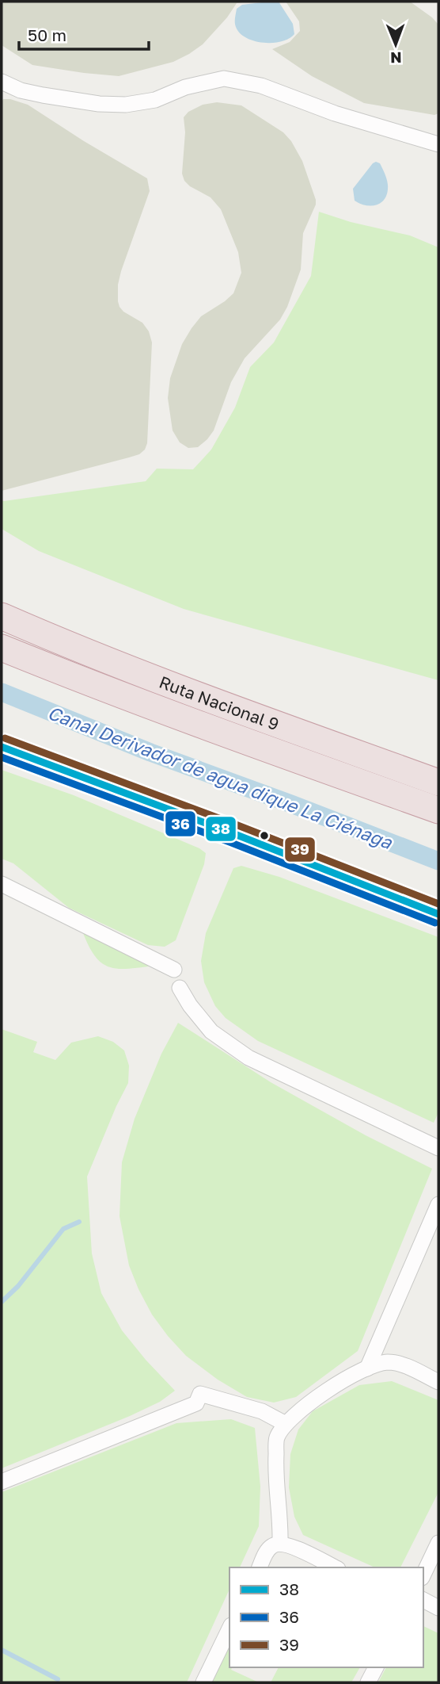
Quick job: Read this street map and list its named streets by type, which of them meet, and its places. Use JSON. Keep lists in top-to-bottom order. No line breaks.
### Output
{"streets":{"highway":["Ruta Nacional 9"]},"water":["Canal Derivador de agua dique La Ciénaga"],"lines":["transit line 39","transit line 38","transit line 36"],"legend":["38","36","39"],"scale_bar":"50 m","north":"bottom"}
